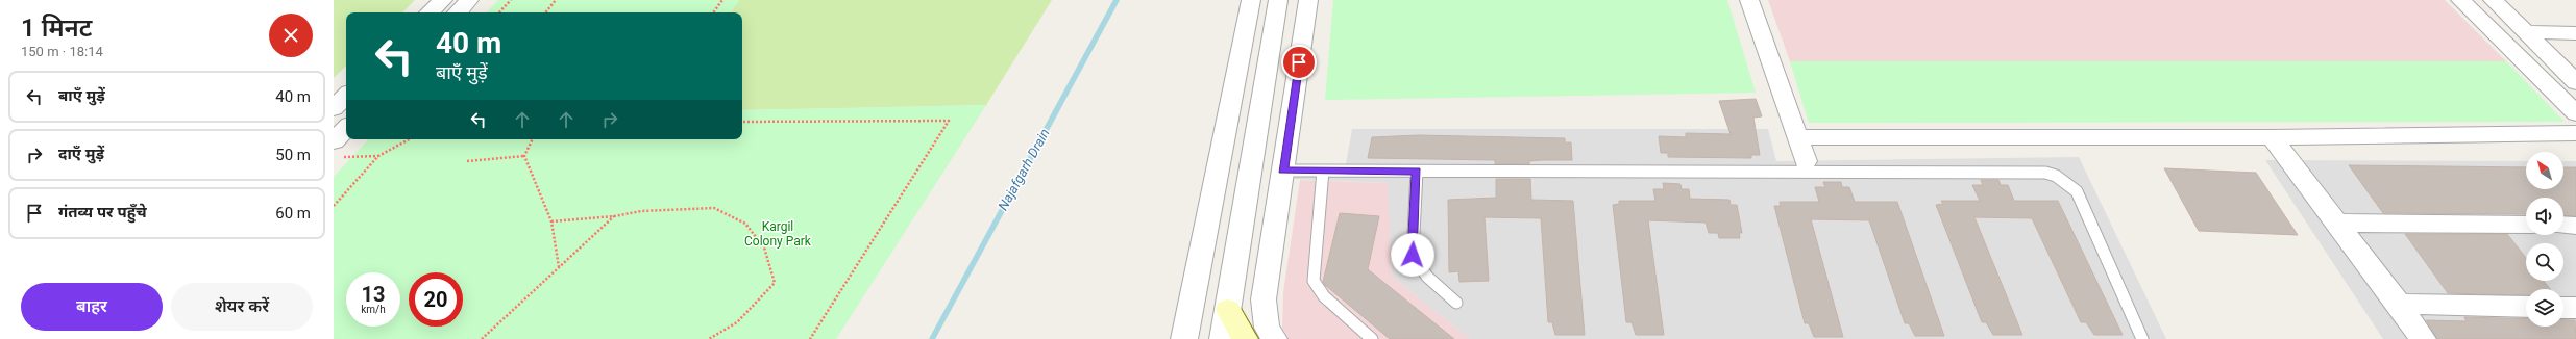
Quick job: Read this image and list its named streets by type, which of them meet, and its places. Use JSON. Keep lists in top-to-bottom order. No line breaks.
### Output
{"water":["Najafgarh Drain"],"parks":["Kargil Colony Park"],"north":"top left","page":{"heading":["1 मिनट","150 m · 18:14"],"turn":["40 m","बाएँ मुड़ें"],"list":[{"name":"बाएँ मुड़ें","value":"40 m"},{"name":"दाएँ मुड़ें","value":"50 m"},{"name":"गंतव्य पर पहुँचे","value":"60 m"}],"speed":"13 km/h","limit":"20","buttons":["बाहर","शेयर करें"]}}
